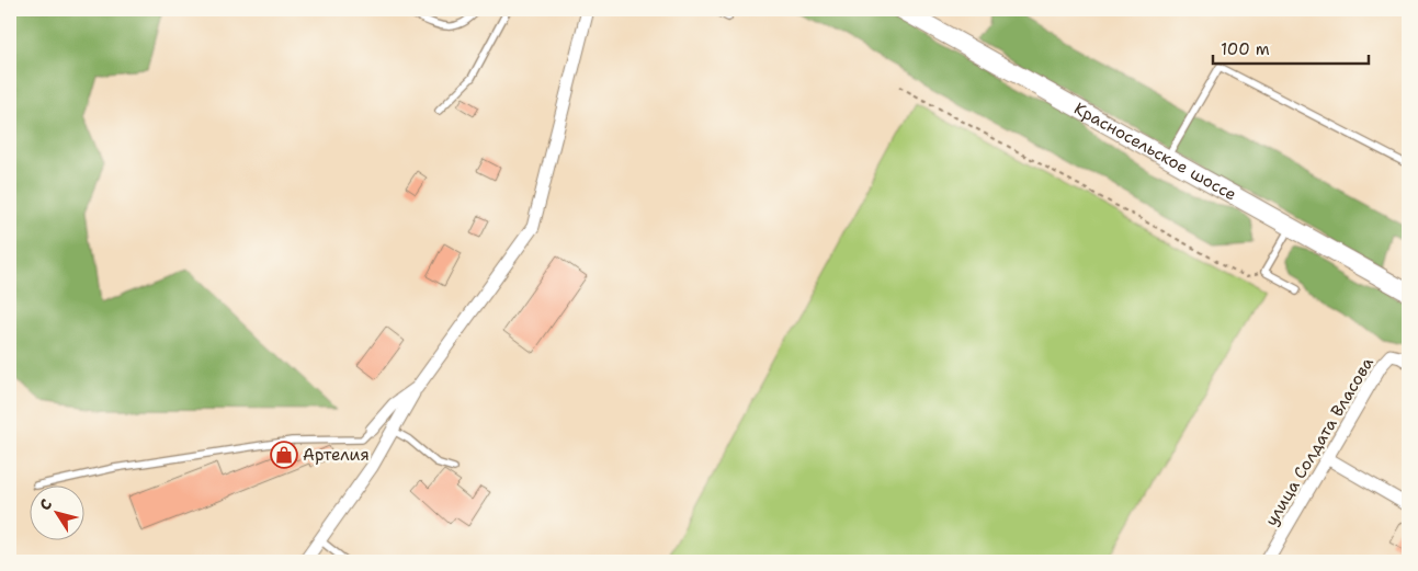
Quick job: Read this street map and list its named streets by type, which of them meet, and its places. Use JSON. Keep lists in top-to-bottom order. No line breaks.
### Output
{"streets":{"main road":["Красносельское шоссе"],"street":["улица Солдата Власова"]},"places":{"shop":["Артелия"]},"scale_bar":"100 m","north":"top left"}
